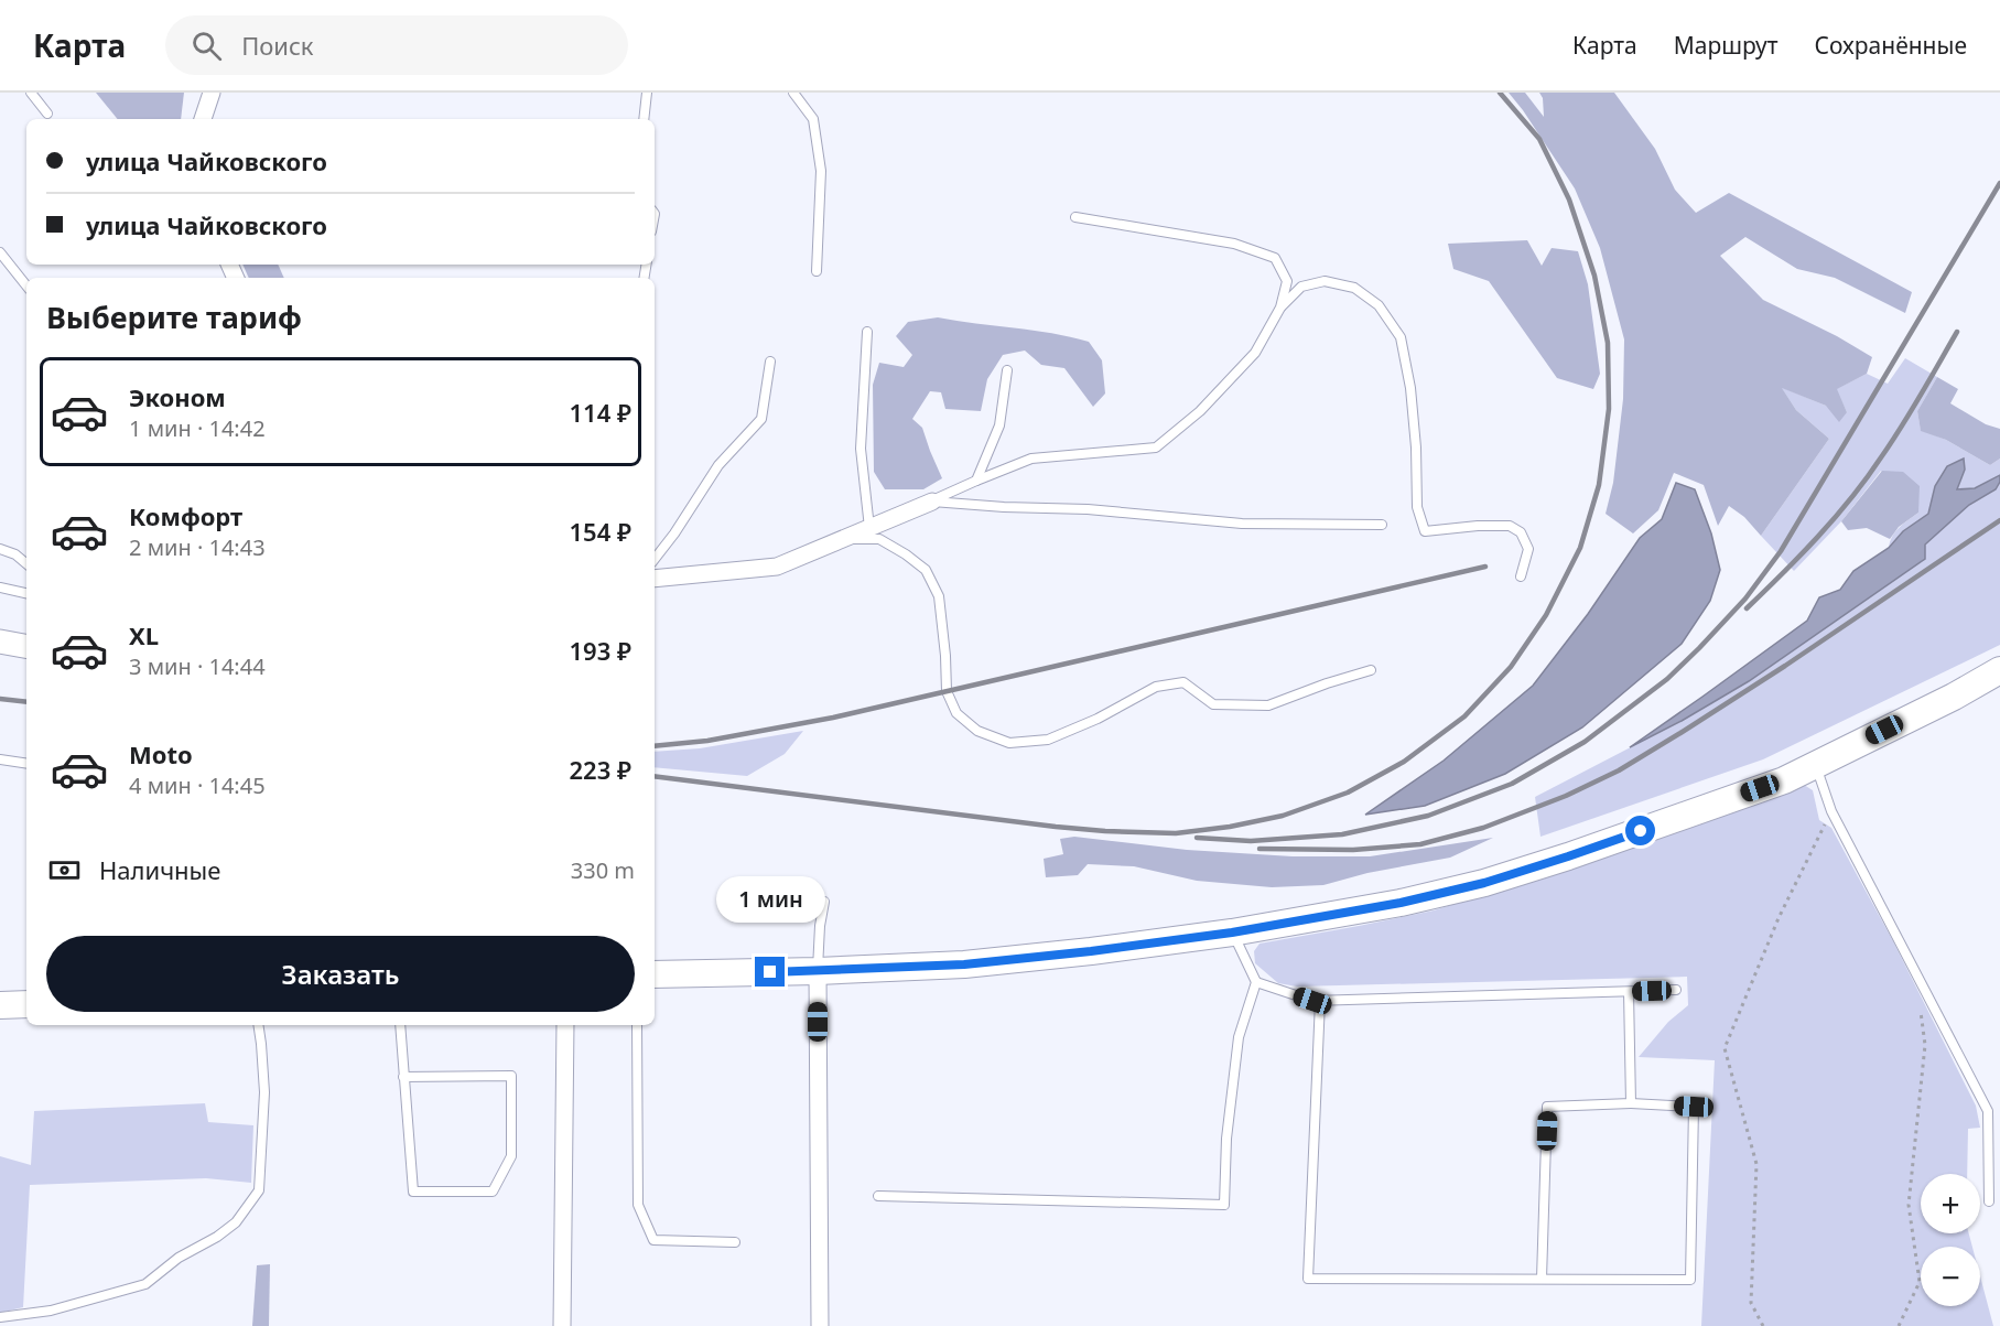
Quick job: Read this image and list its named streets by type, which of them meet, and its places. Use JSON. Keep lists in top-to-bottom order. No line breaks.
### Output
{"page":{"header":"Карта","search":"Поиск","nav":["Карта","Маршрут","Сохранённые"],"banner":["улица Чайковского","улица Чайковского"],"heading":"Выберите тариф","list":[{"name":"Эконом","note":"1 мин · 14:42","value":"114 ₽"},{"name":"Комфорт","note":"2 мин · 14:43","value":"154 ₽"},{"name":"XL","note":"3 мин · 14:44","value":"193 ₽"},{"name":"Moto","note":"4 мин · 14:45","value":"223 ₽"}],"pay":["Наличные","330 m"],"bubble":"1 мин","buttons":"Заказать","map_buttons":["+","−"]}}
